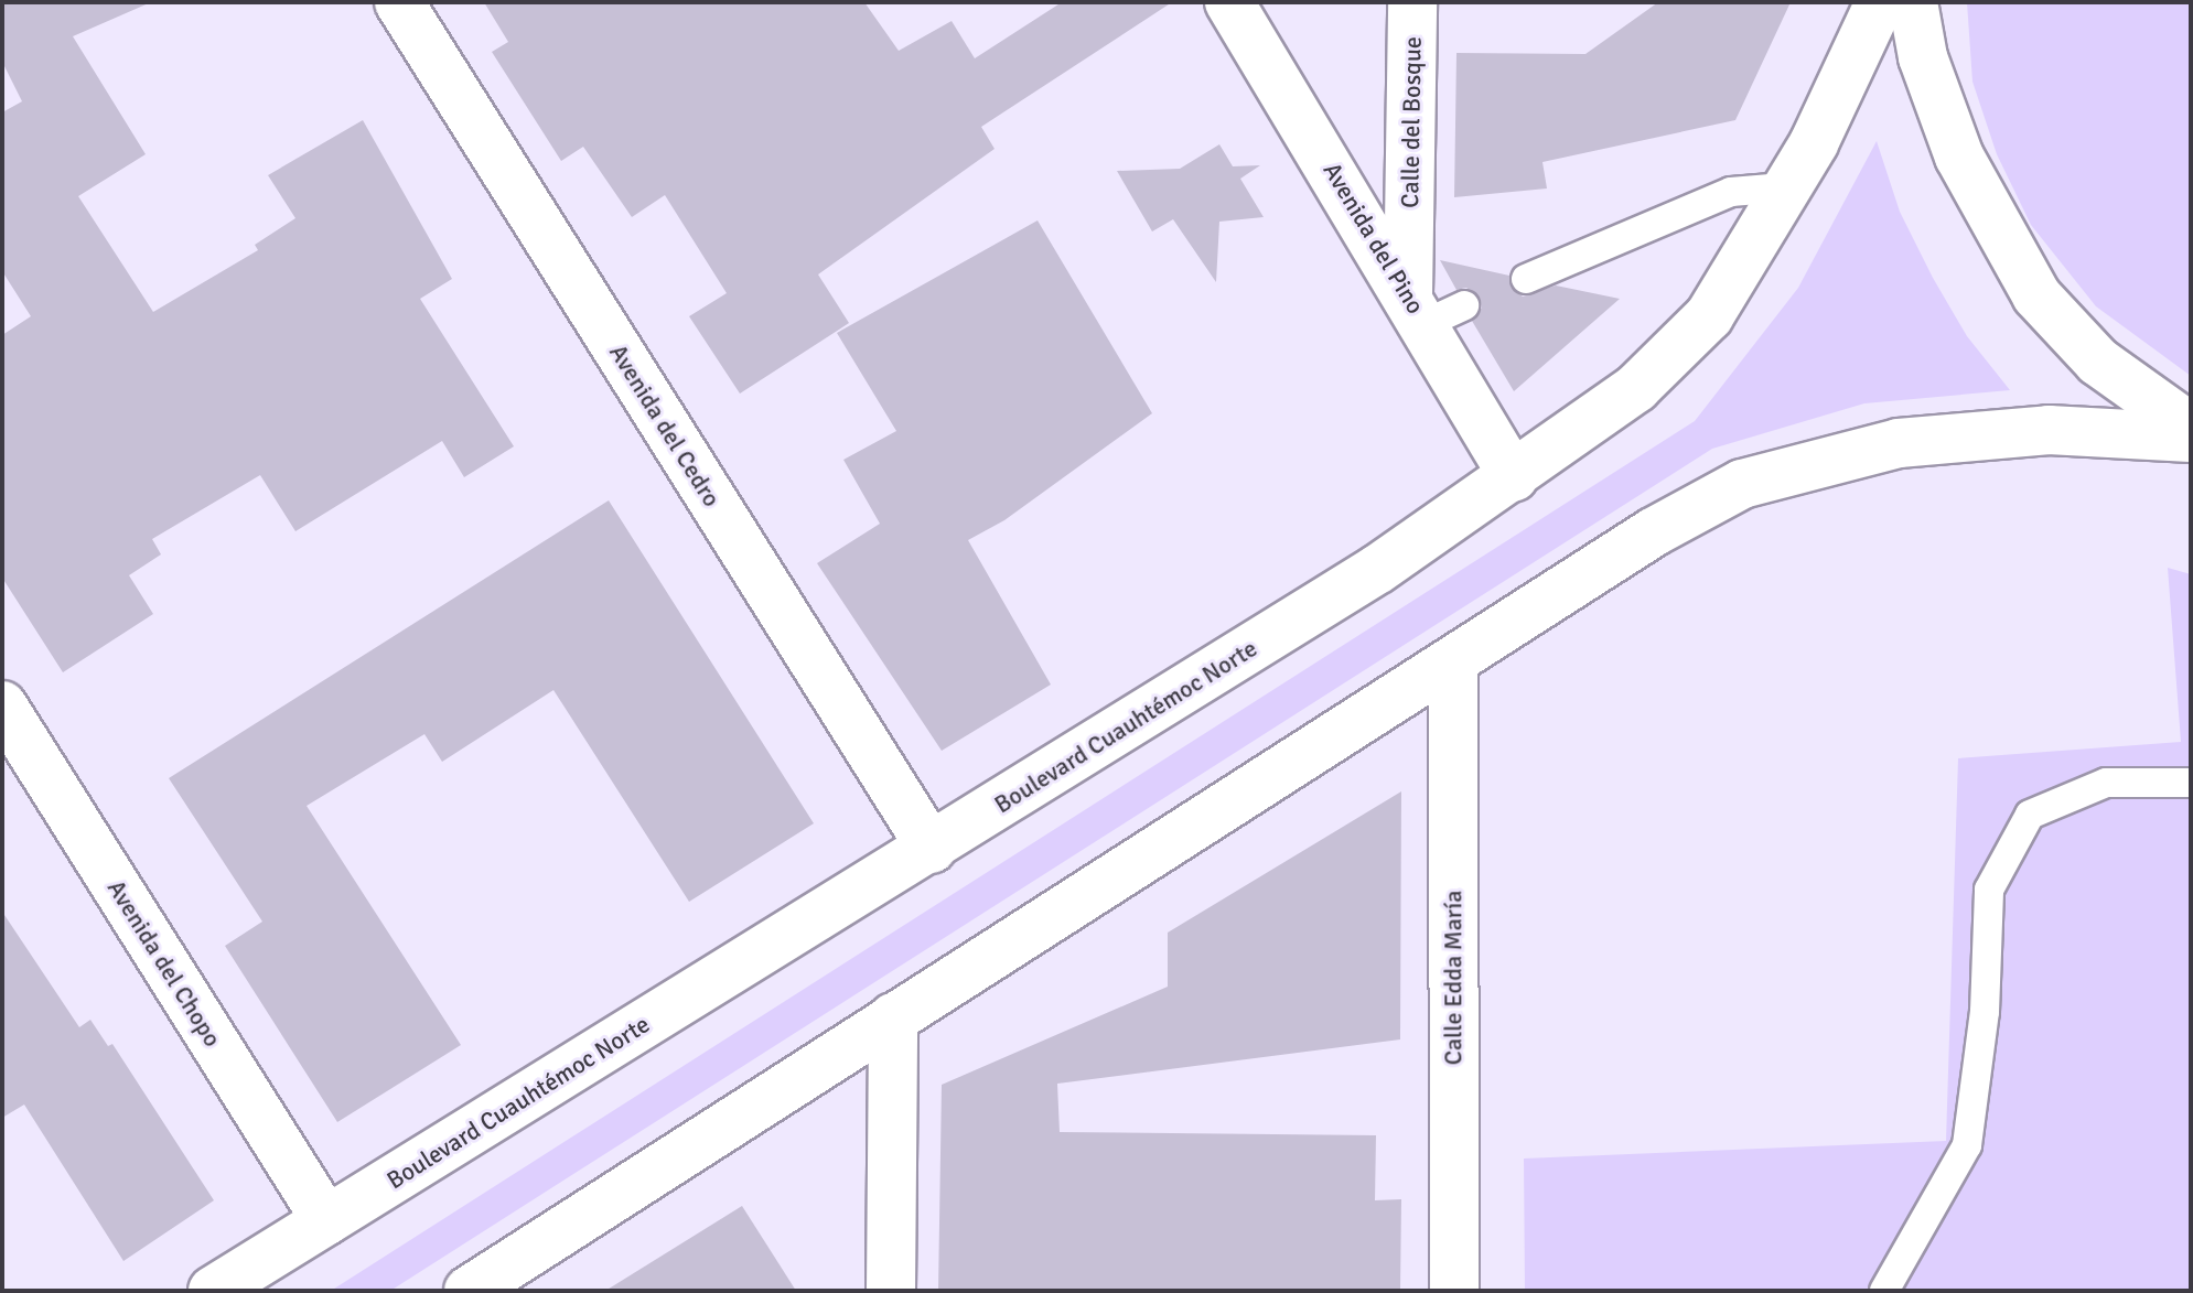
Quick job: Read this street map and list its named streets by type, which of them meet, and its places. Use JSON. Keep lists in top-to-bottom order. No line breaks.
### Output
{"streets":{"main road":["Calle del Bosque","Avenida del Pino","Avenida del Cedro","Boulevard Cuauhtémoc Norte","Avenida del Chopo","Calle Edda María"]},"crossings":[["Calle del Bosque","Avenida del Pino"],["Avenida del Pino","Boulevard Cuauhtémoc Norte"],["Avenida del Cedro","Boulevard Cuauhtémoc Norte"],["Boulevard Cuauhtémoc Norte","Avenida del Chopo"]]}
